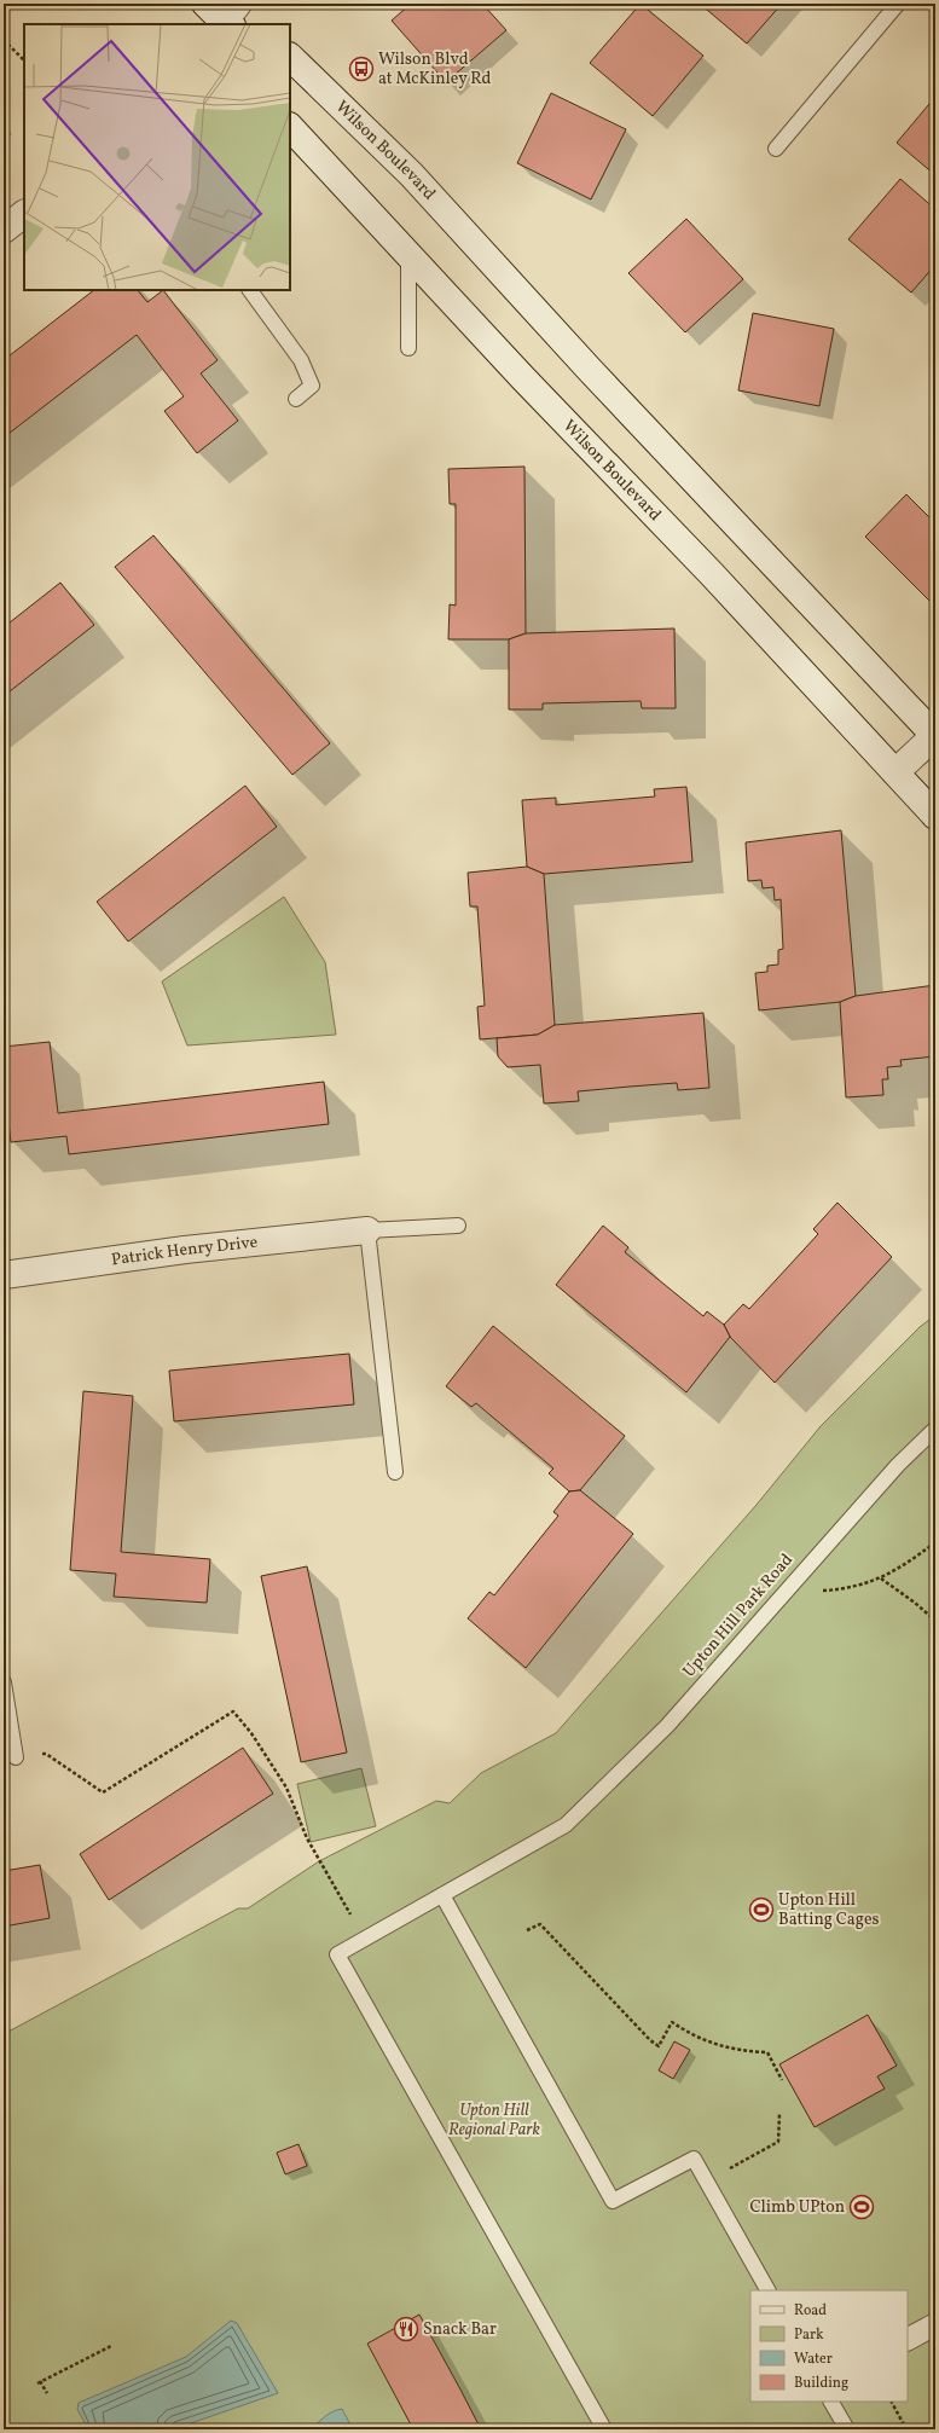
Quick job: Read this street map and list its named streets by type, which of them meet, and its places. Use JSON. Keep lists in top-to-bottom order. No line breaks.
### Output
{"streets":{"main road":["Wilson Boulevard","Patrick Henry Drive"],"lane":["Upton Hill Park Road"]},"parks":["Upton Hill Regional Park"],"places":{"bus stop":["Wilson Blvd at McKinley Rd"],"sports":["Upton Hill Batting Cages","Climb UPton"],"restaurant":["Snack Bar"]},"legend":["Road","Park","Water","Building"]}
